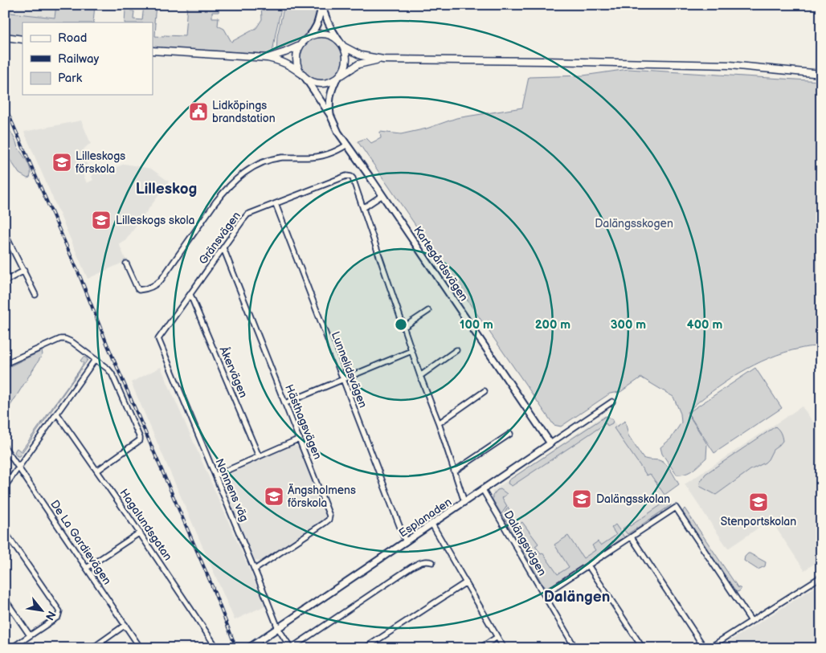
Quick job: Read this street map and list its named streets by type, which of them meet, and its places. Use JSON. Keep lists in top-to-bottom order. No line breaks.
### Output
{"streets":{"street":["Gränsvägen","Kartegårdsvägen","Lunnelidsvägen","Åkervägen","Hästhagsvägen","Nonnens väg","Esplanaden","Hagalundsgatan","De La Gardievägen","Dalängsvägen"]},"crossings":[["Gränsvägen","Lunnelidsvägen"],["Gränsvägen","Åkervägen"],["Gränsvägen","Hästhagsvägen"],["Gränsvägen","Nonnens väg"],["Kartegårdsvägen","Esplanaden"],["Lunnelidsvägen","Esplanaden"],["Hästhagsvägen","Nonnens väg"],["Nonnens väg","Esplanaden"],["Esplanaden","Dalängsvägen"]],"districts":["Lilleskog","Dalängen"],"parks":["Dalängsskogen"],"places":{"public building":["Lidköpings brandstation"],"school or university":["Lilleskogs förskola","Lilleskogs skola","Ängsholmens förskola","Dalängsskolan","Stenportskolan"]},"legend":["Road","Railway","Park"],"north":"bottom right","rings":["100 m","200 m","300 m","400 m"]}
